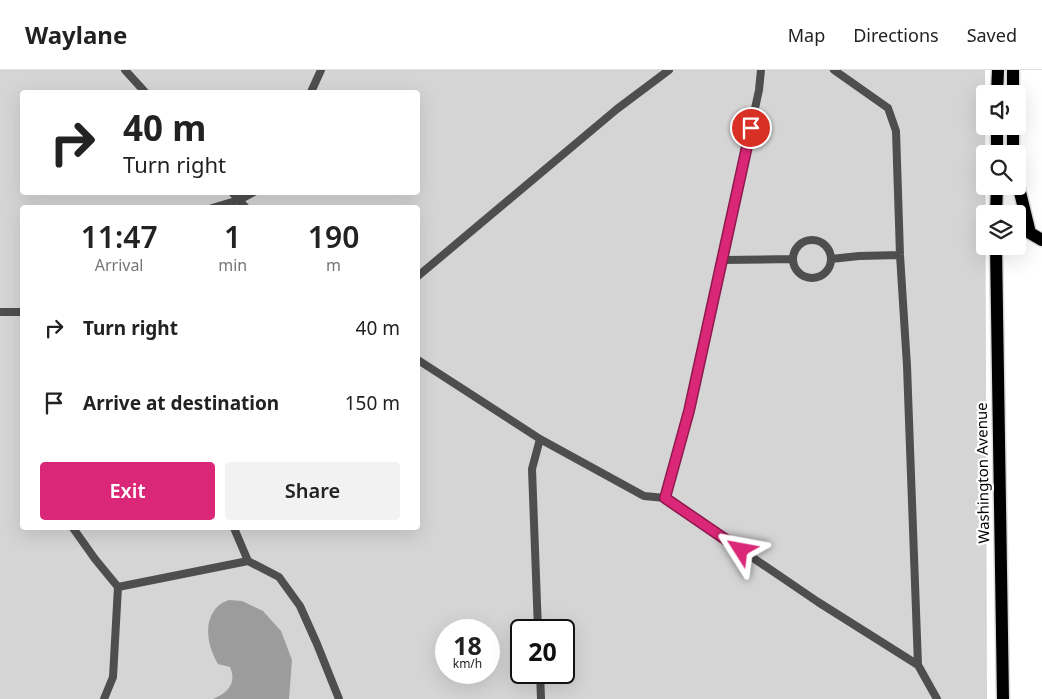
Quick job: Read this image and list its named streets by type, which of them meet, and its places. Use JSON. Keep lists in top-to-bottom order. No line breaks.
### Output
{"streets":{"main road":["Washington Avenue"]},"page":{"header":"Waylane","nav":["Map","Directions","Saved"],"turn":["40 m","Turn right"],"eta":["11:47","Arrival","1","min","190","m"],"list":[{"name":"Turn right","value":"40 m"},{"name":"Arrive at destination","value":"150 m"}],"buttons":["Exit","Share"],"speed":"18 km/h","limit":"20"}}
